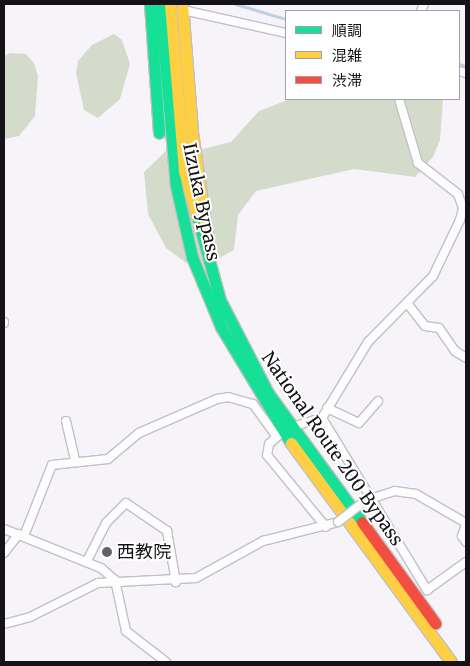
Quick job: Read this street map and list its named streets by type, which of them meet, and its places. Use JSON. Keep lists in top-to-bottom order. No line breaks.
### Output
{"streets":{"highway":["Iizuka Bypass","National Route 200 Bypass"]},"crossings":[["Iizuka Bypass","National Route 200 Bypass"]],"places":["西教院"],"legend":["順調","混雑","渋滞"]}
